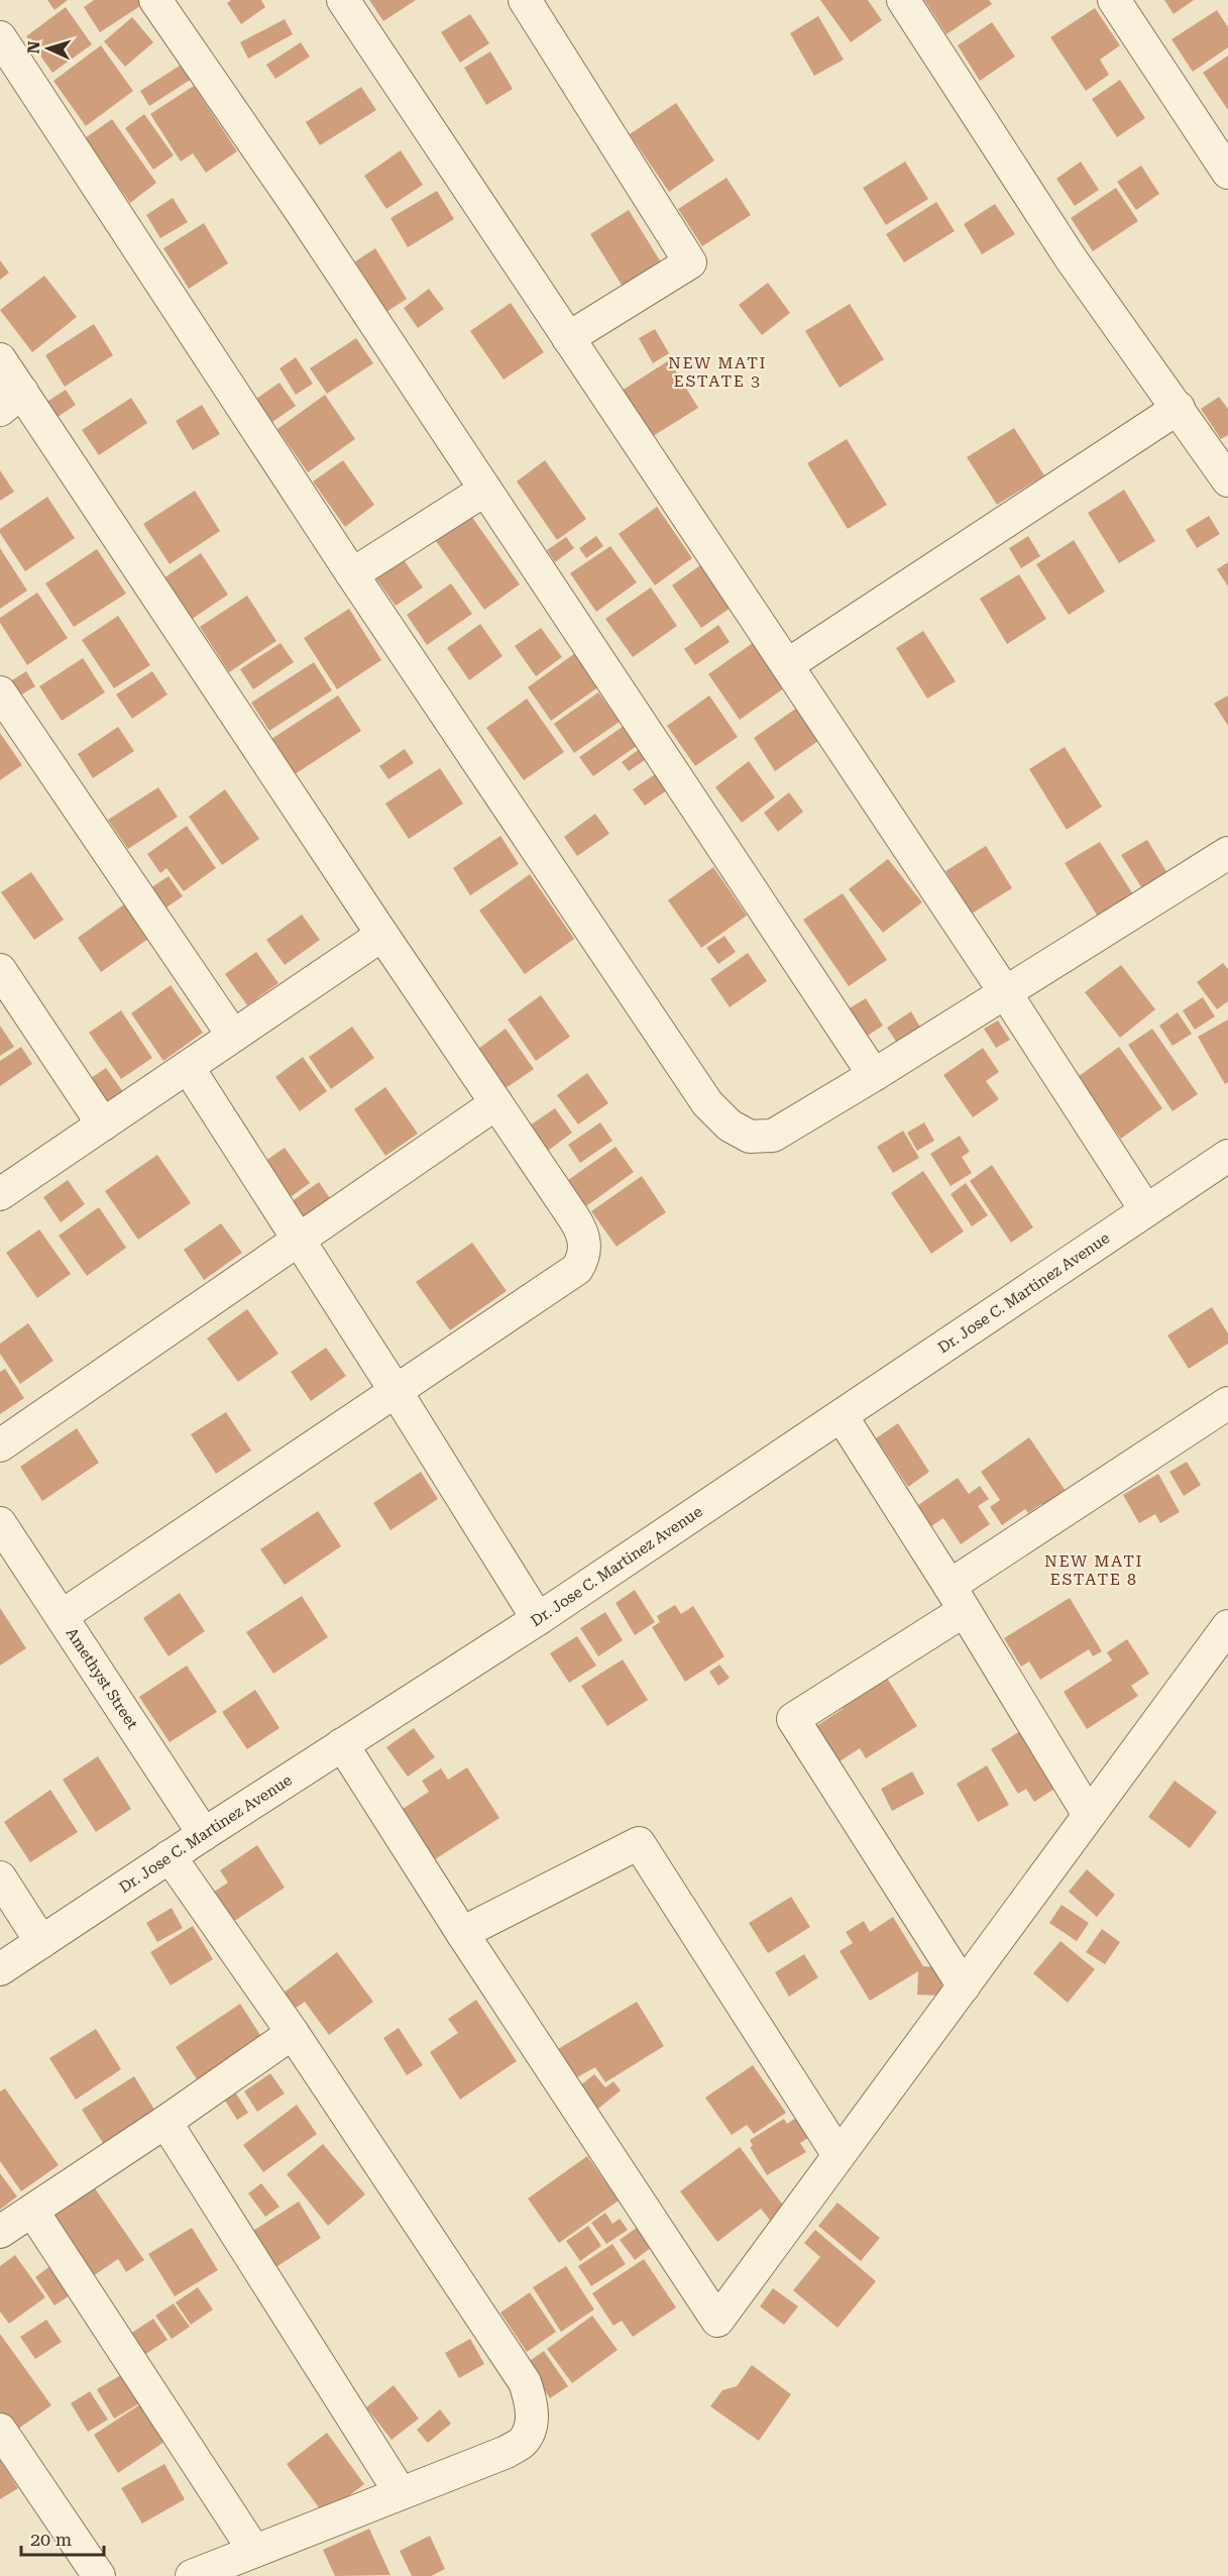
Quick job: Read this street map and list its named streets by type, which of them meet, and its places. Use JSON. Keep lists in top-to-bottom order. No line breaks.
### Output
{"streets":{"street":["Dr. Jose C. Martinez Avenue","Amethyst Street"]},"crossings":[["Dr. Jose C. Martinez Avenue","Amethyst Street"]],"districts":["NEW MATI ESTATE 3","NEW MATI ESTATE 8"],"scale_bar":"20 m","north":"left"}
